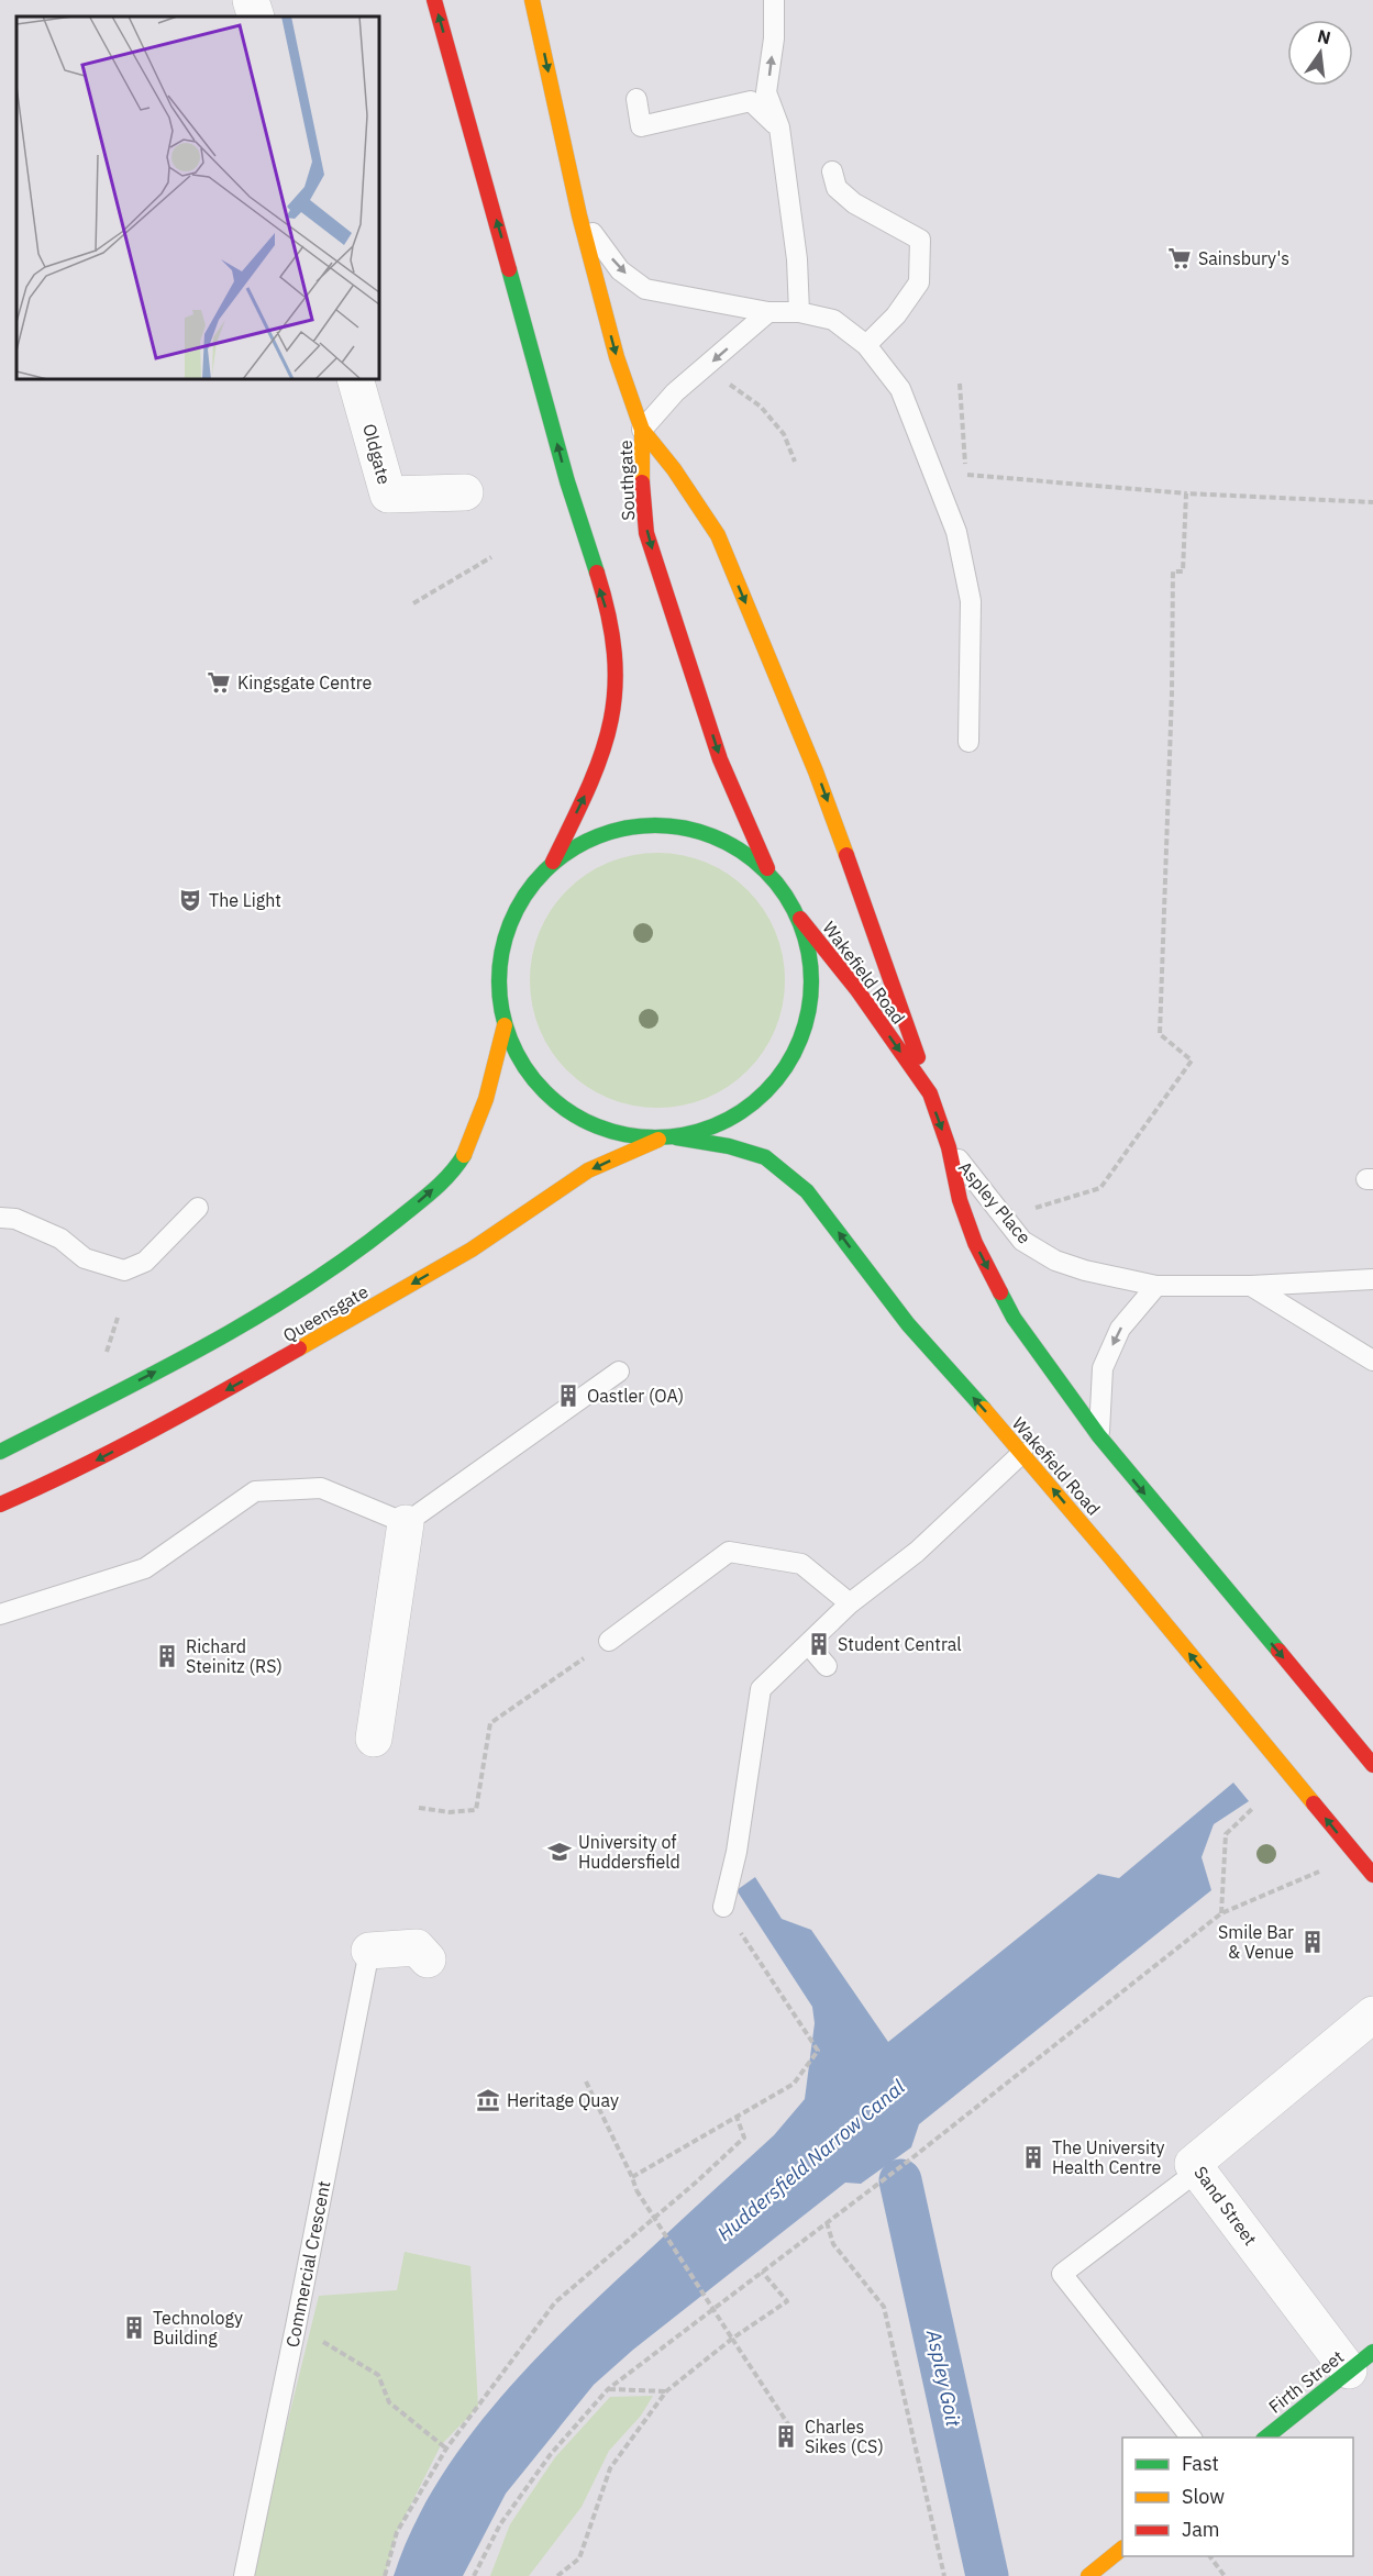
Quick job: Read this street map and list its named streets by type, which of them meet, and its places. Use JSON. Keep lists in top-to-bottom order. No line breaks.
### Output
{"streets":{"main road":["Southgate","Wakefield Road","Queensgate","Firth Street"],"street":["Oldgate","Sand Street"],"lane":["Aspley Place","Commercial Crescent"]},"crossings":[["Wakefield Road","Aspley Place"],["Sand Street","Firth Street"]],"water":["Huddersfield Narrow Canal","Aspley Goit"],"places":{"supermarket":["Sainsbury's","Kingsgate Centre"],"theatre":["The Light"],"building":["Oastler (OA)","Student Central","Richard Steinitz (RS)","Smile Bar & Venue","The University Health Centre","Technology Building","Charles Sikes (CS)"],"school or university":["University of Huddersfield"],"museum":["Heritage Quay"]},"legend":["Fast","Slow","Jam"],"north":"top"}
